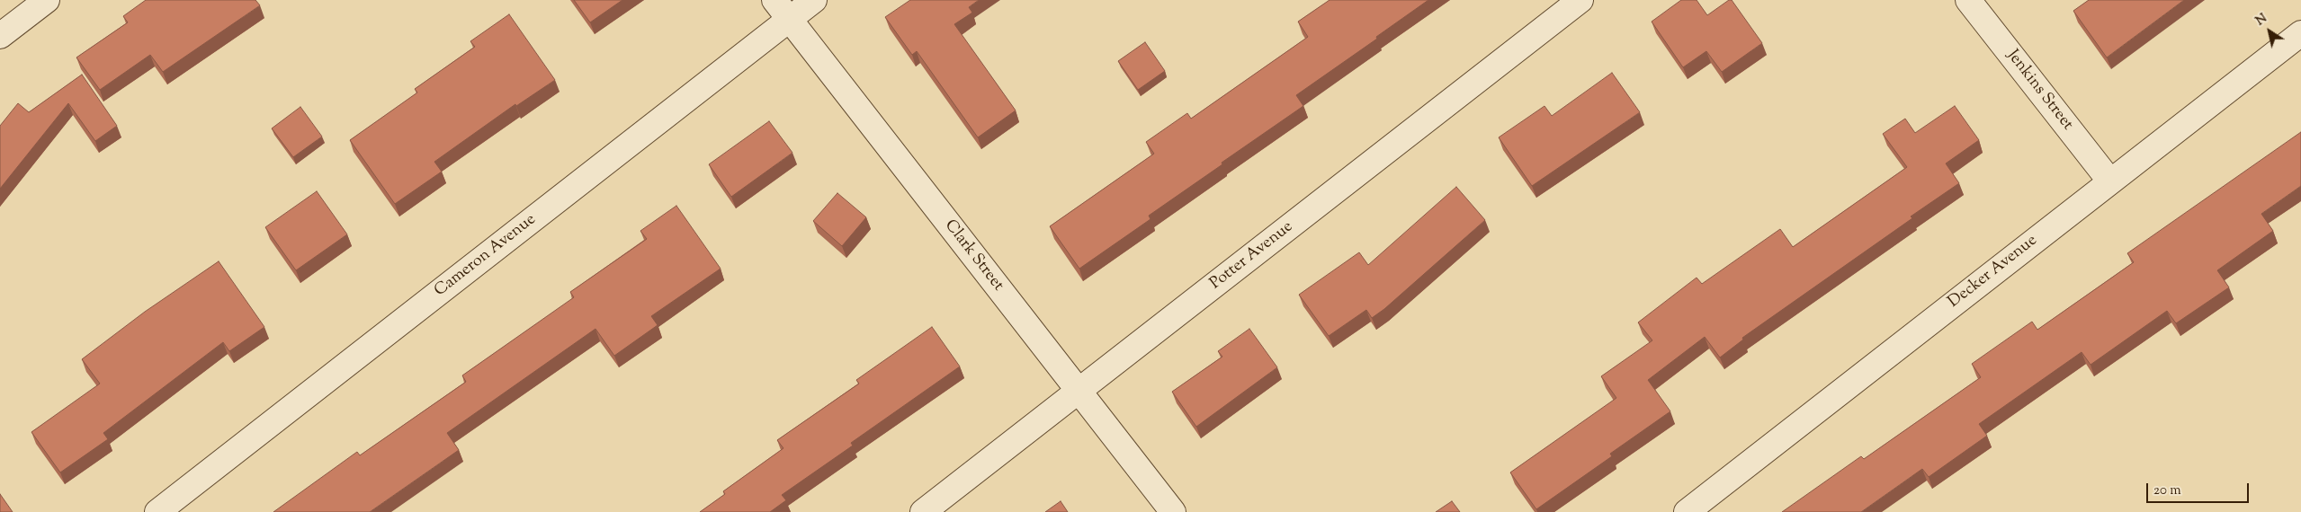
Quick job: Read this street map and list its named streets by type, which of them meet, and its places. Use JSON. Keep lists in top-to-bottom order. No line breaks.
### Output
{"streets":{"street":["Jenkins Street","Cameron Avenue","Clark Street","Potter Avenue","Decker Avenue"]},"crossings":[["Jenkins Street","Decker Avenue"],["Cameron Avenue","Clark Street"],["Clark Street","Potter Avenue"]],"scale_bar":"20 m","north":"top left"}
